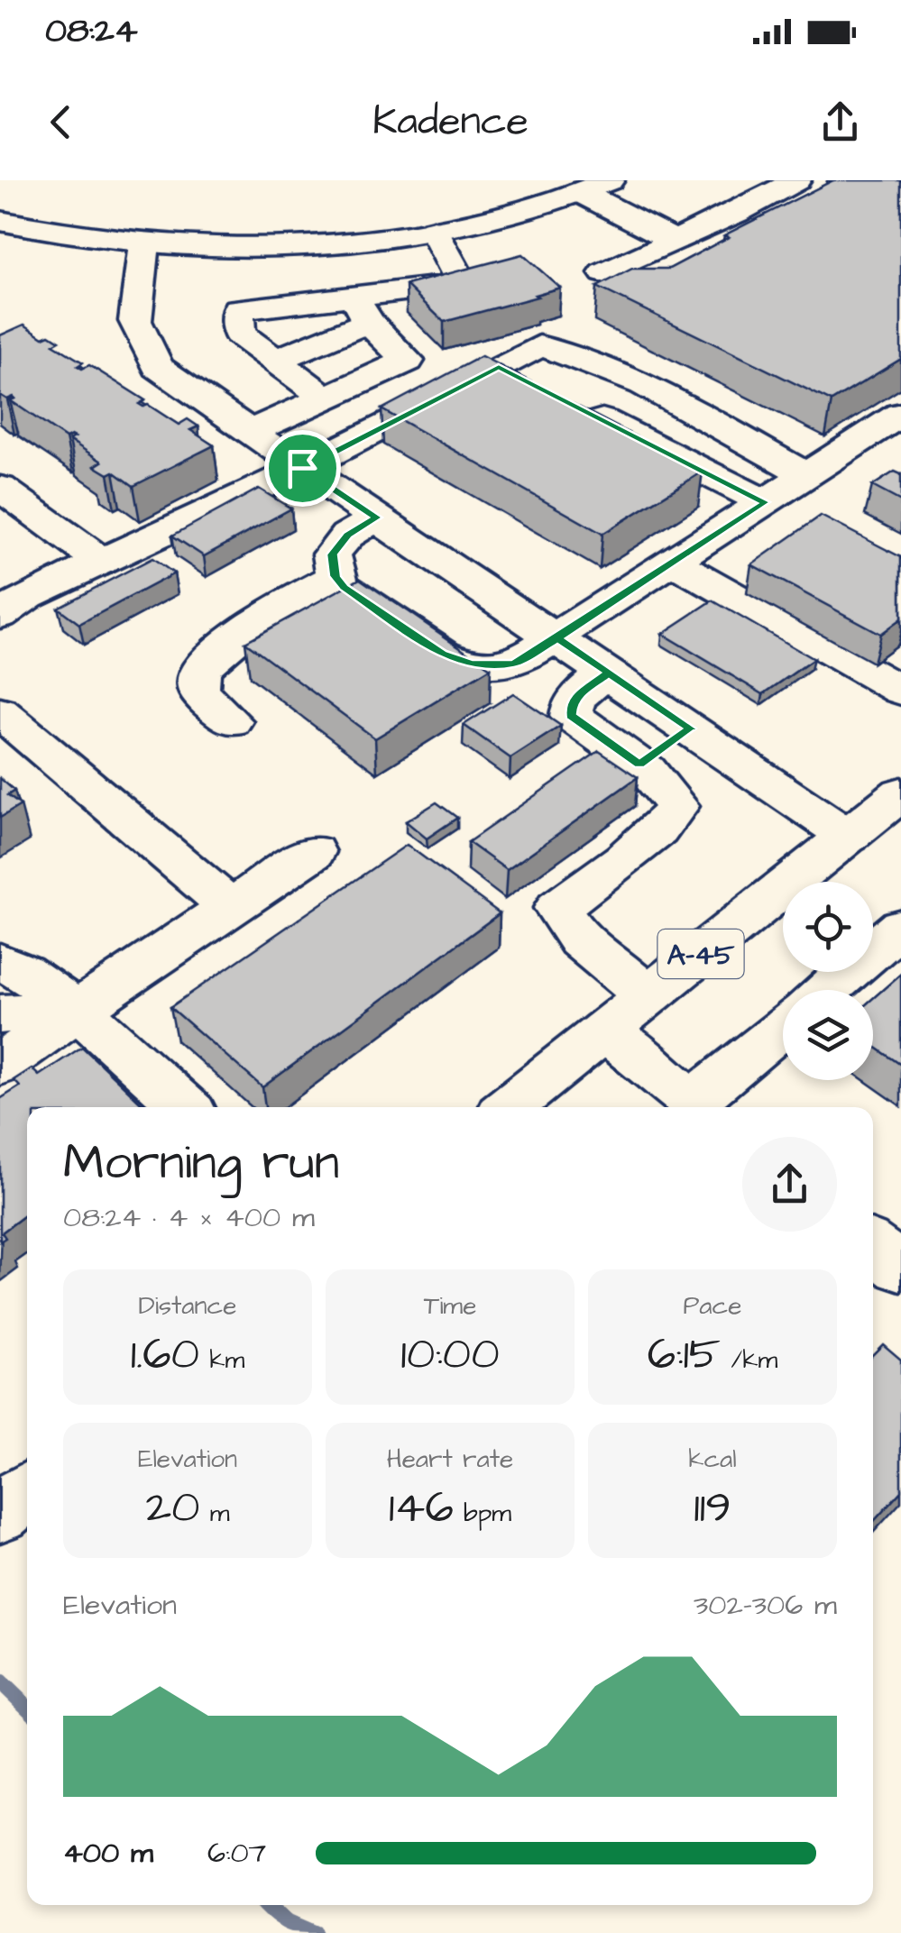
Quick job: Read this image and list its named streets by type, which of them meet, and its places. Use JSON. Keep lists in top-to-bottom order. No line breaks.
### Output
{"streets":{"street":["A-45"]},"page":{"status":"08:24","header":"Kadence","heading":["Morning run","08:24 · 4 × 400 m"],"stats":[["Distance","1.60 km"],["Time","10:00"],["Pace","6:15 /km"],["Elevation","20 m"],["Heart rate","146 bpm"],["kcal","119"]],"chart":["Elevation","302–306 m"],"list":[{"name":"400 m","note":"6:07"}]}}
